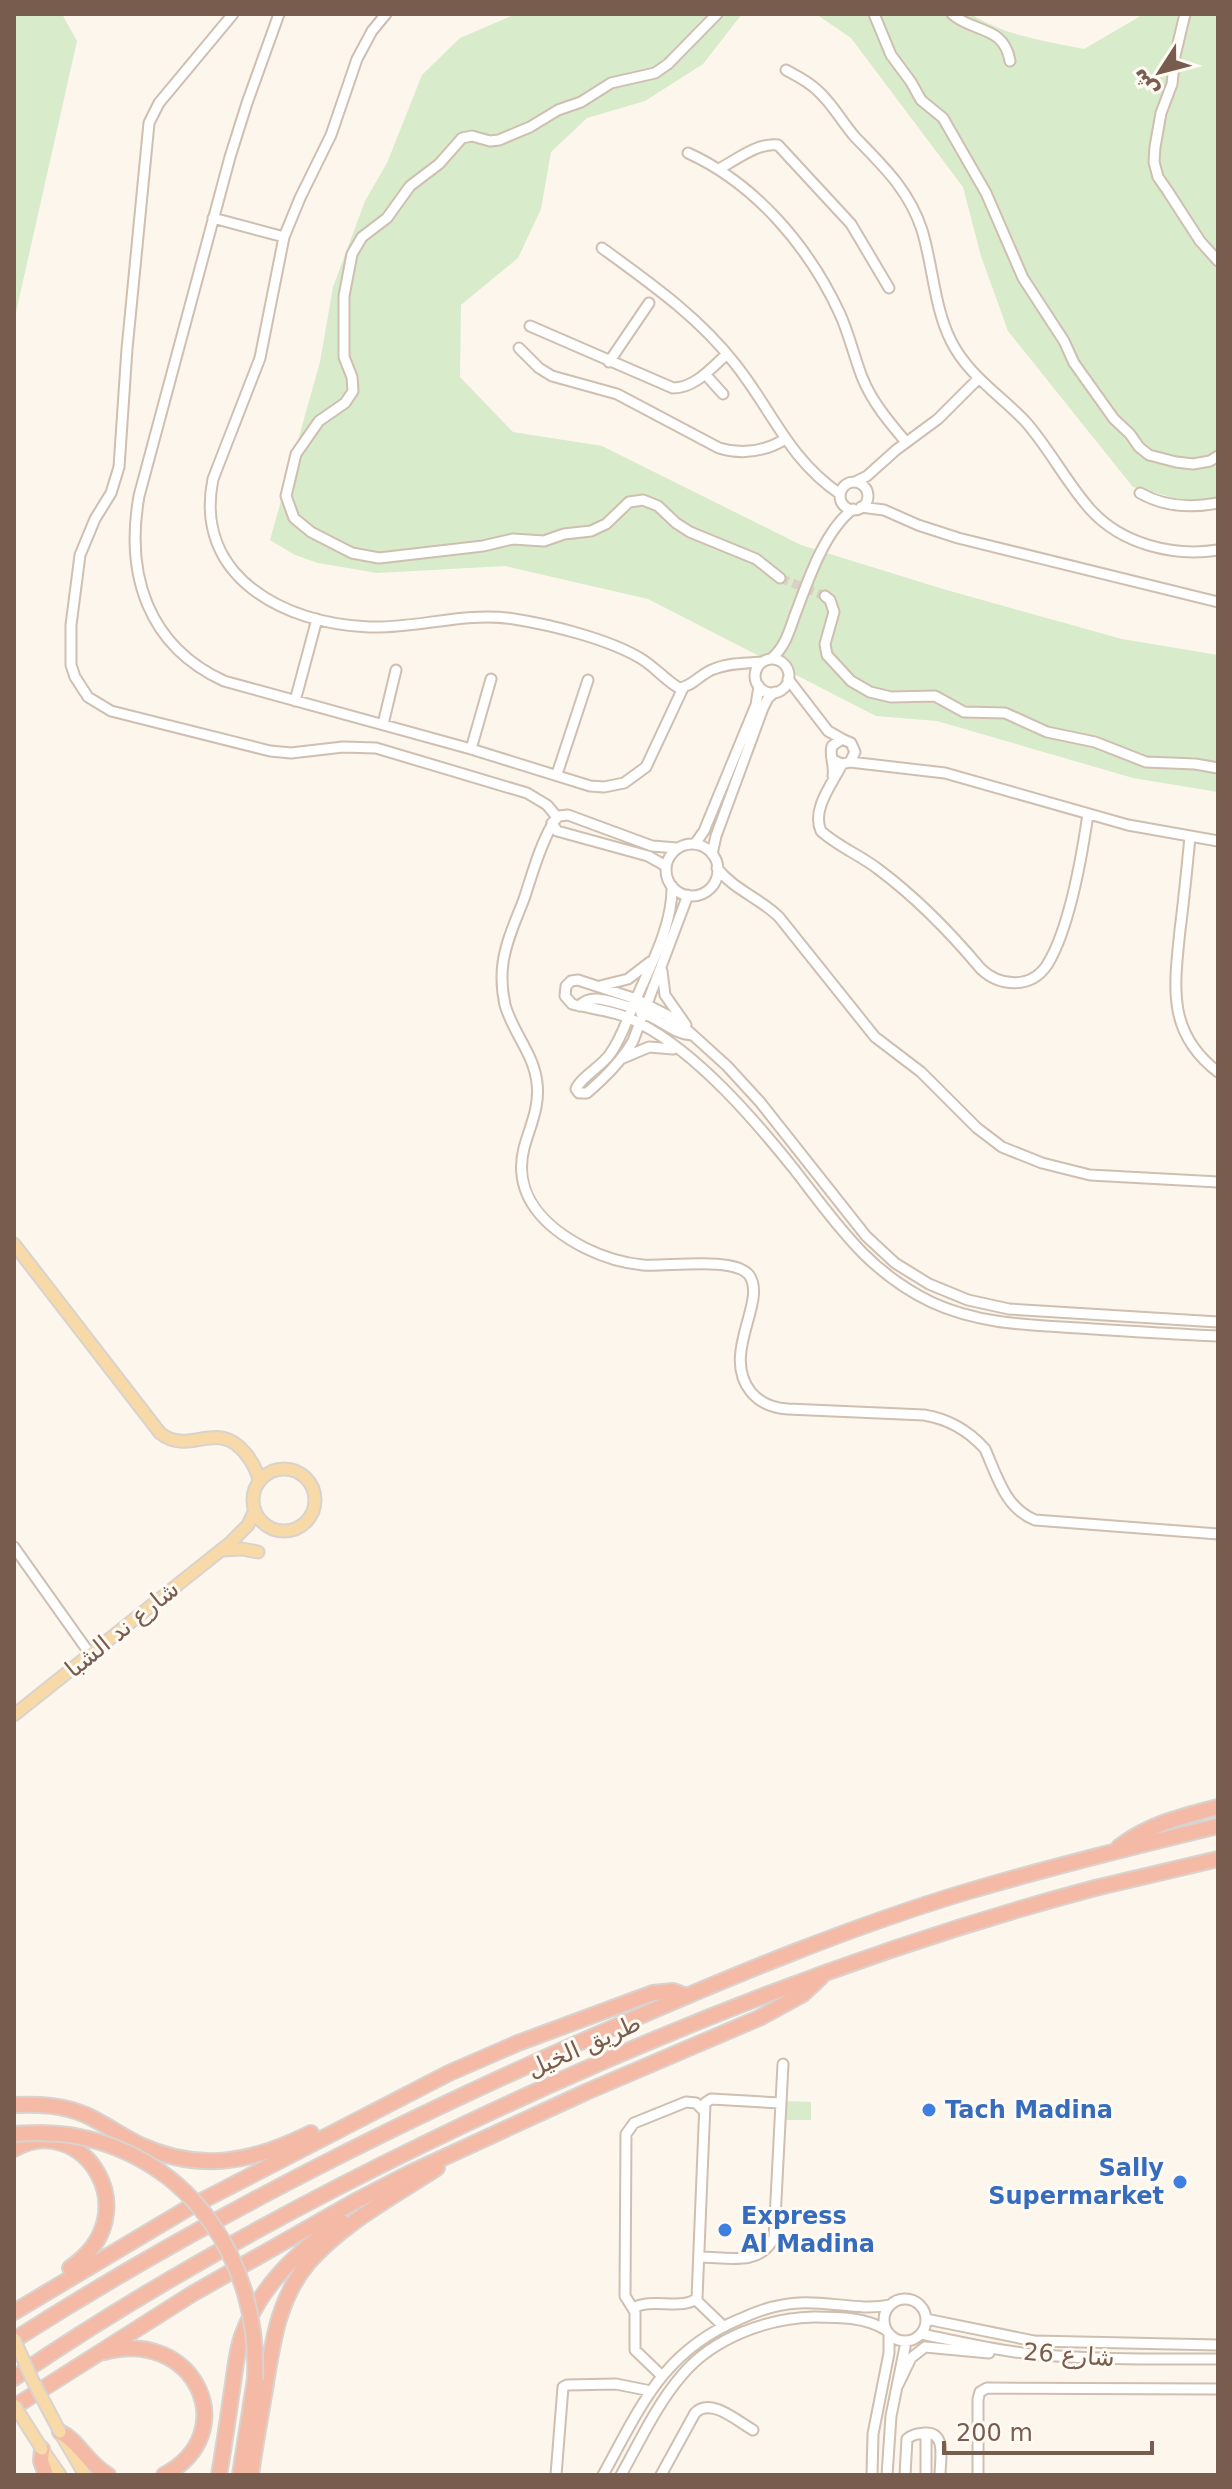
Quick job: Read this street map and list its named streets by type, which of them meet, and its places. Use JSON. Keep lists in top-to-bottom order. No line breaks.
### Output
{"streets":{"highway":["طريق الخيل"],"main road":["شارع ند الشبا"],"street":["شارع 26"]},"places":["Tach Madina","Sally Supermarket","Express Al Madina"],"scale_bar":"200 m","north":"bottom left"}
